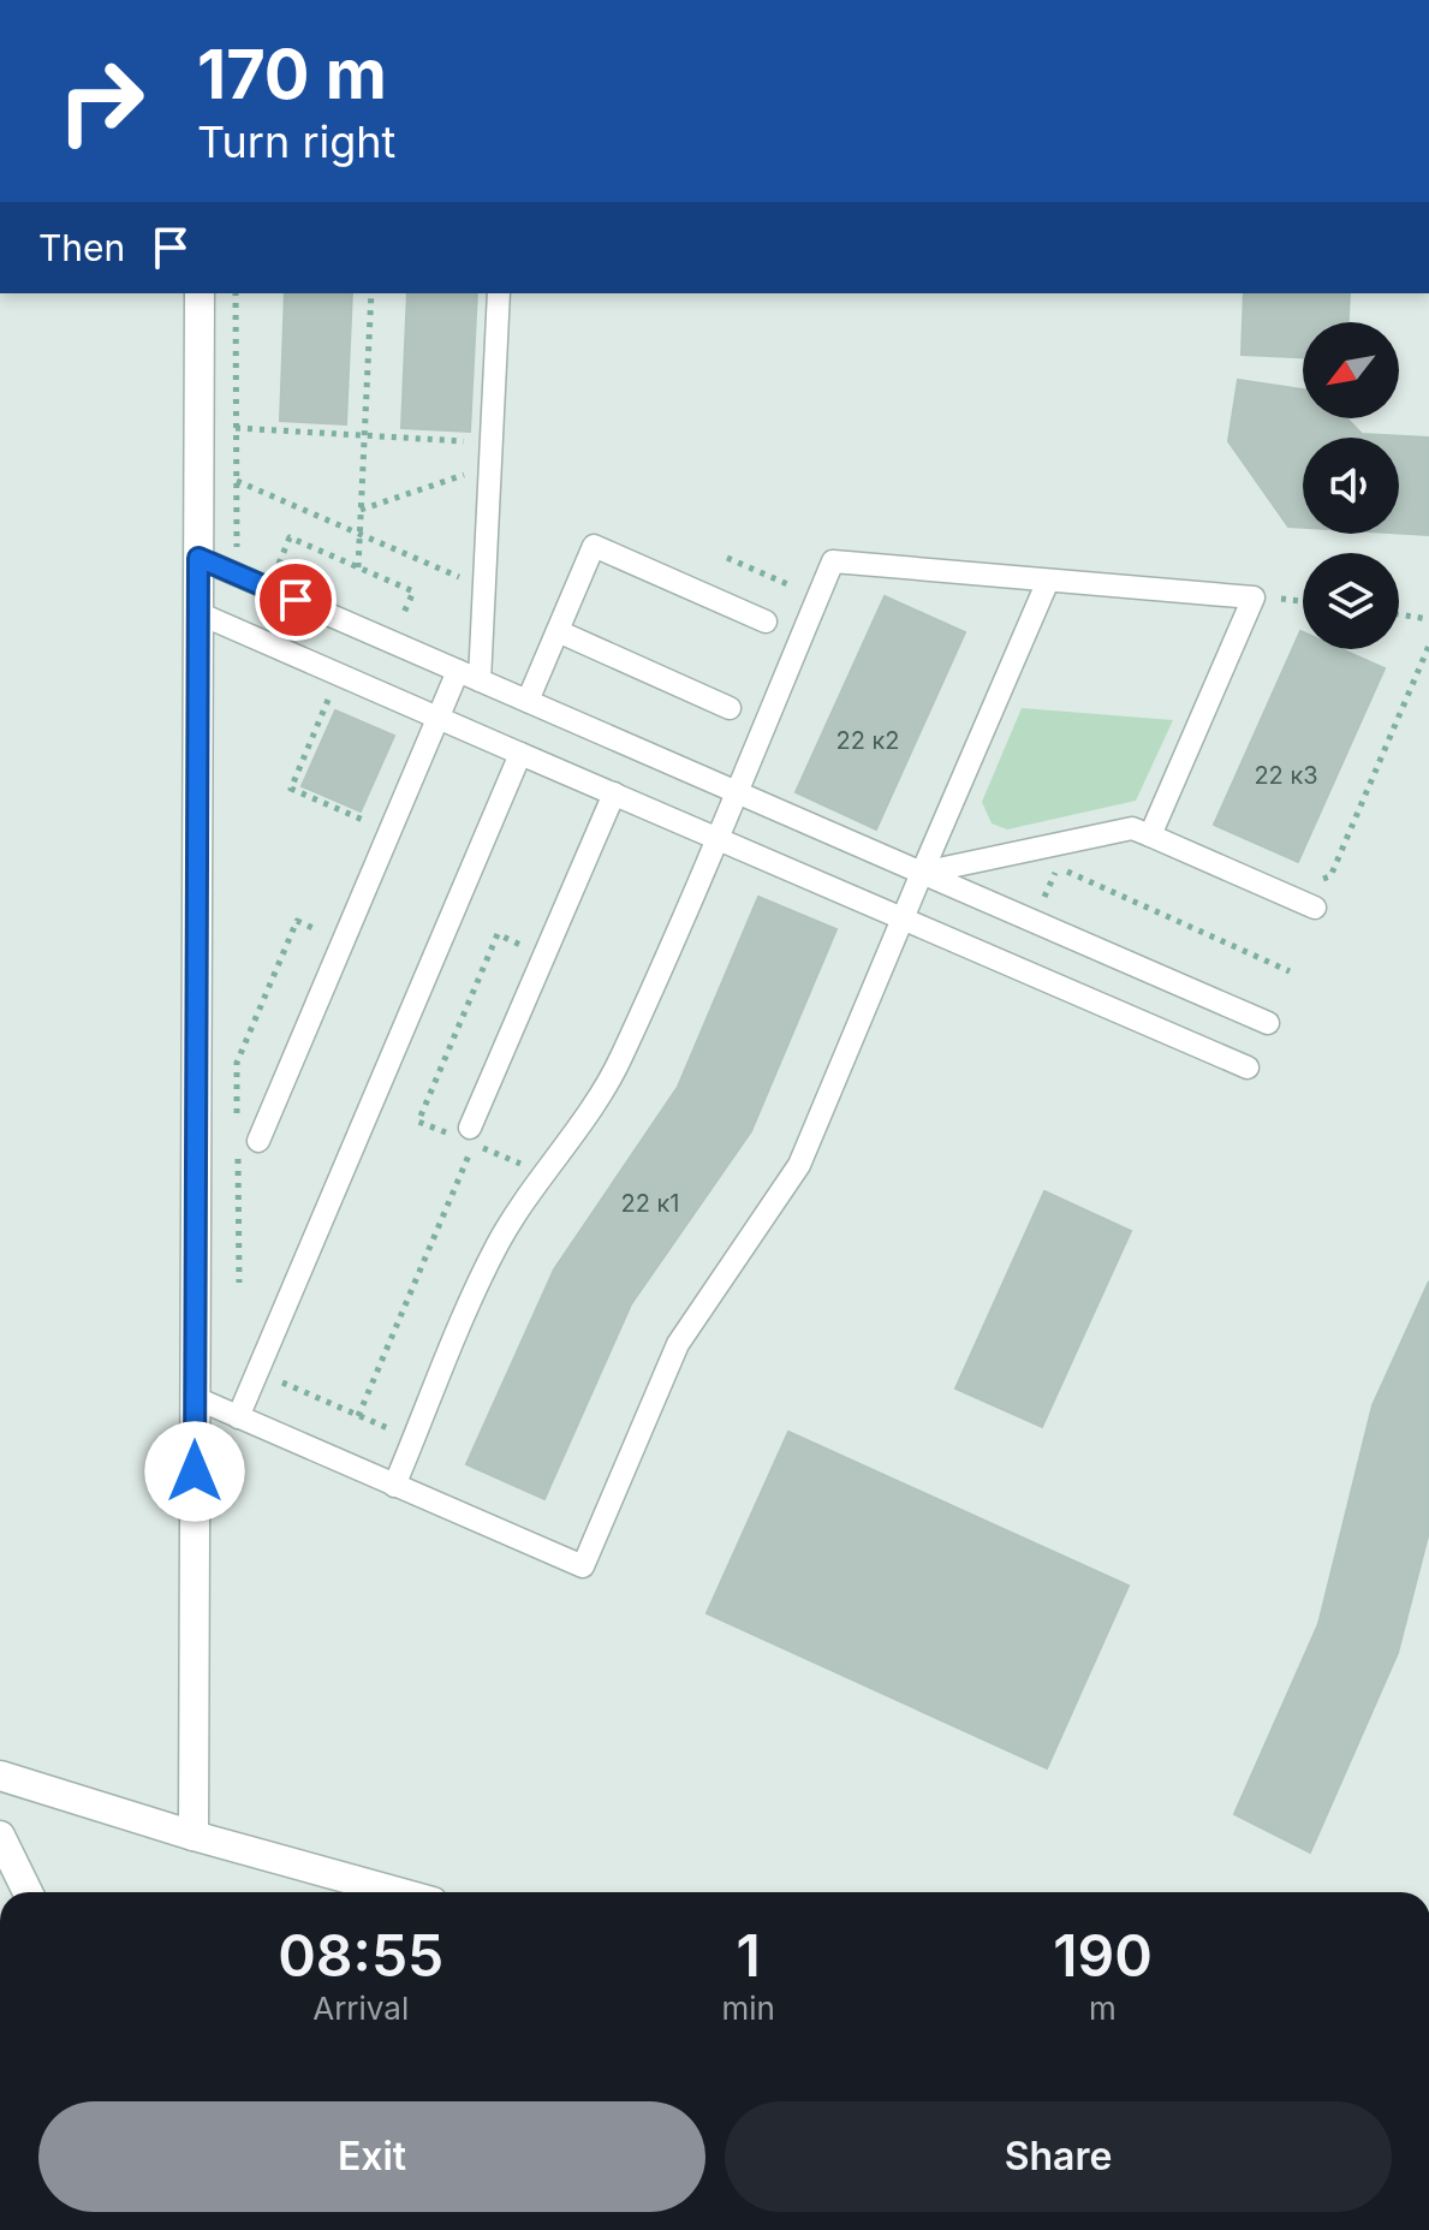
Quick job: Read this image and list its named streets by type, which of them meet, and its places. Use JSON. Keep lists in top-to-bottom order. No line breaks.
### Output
{"house_numbers":["22 к2","22 к3","22 к1"],"north":"bottom left","page":{"turn":["170 m","Turn right"],"then":"Then","eta":["08:55","Arrival","1","min","190","m"],"buttons":["Exit","Share"]}}
